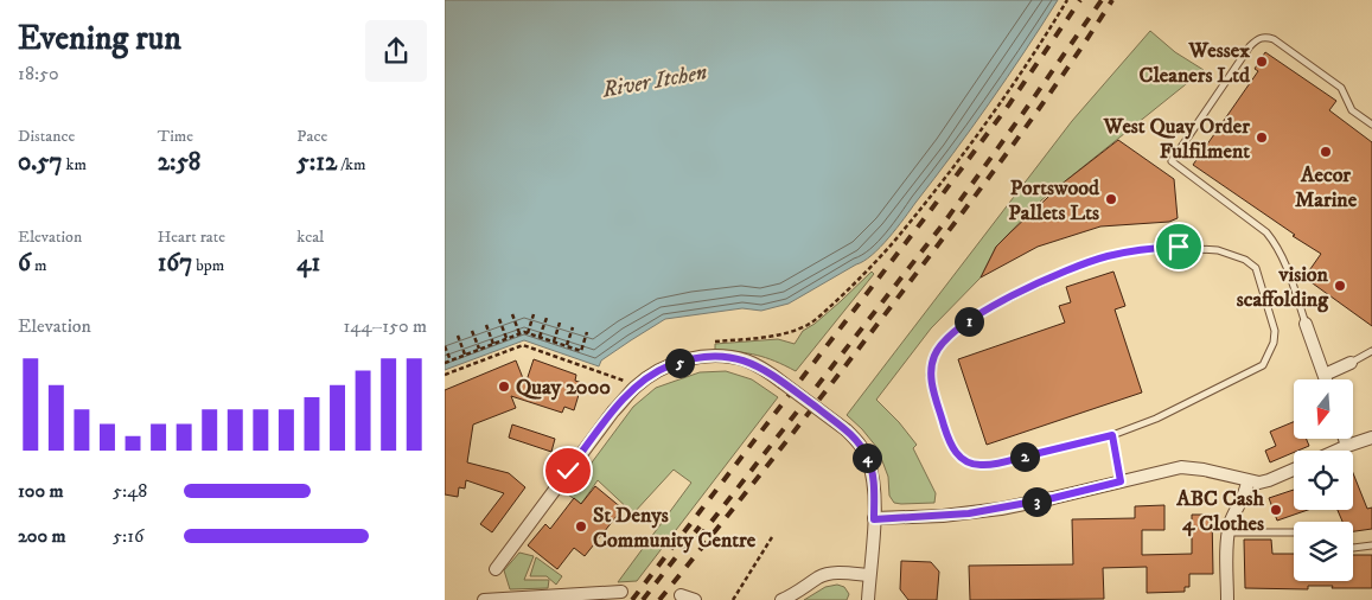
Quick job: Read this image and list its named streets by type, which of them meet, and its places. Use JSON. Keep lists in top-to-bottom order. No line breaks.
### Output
{"water":["River Itchen"],"places":["Wessex Cleaners Ltd","West Quay Order Fulfilment","Aecor Marine","Portswood Pallets Lts","vision scaffolding","Quay 2000","ABC Cash 4 Clothes","St Denys Community Centre"],"north":"bottom","page":{"heading":["Evening run","18:50"],"stats":[["Distance","0.57 km"],["Time","2:58"],["Pace","5:12 /km"],["Elevation","6 m"],["Heart rate","167 bpm"],["kcal","41"]],"chart":["Elevation","144–150 m"],"pins":["1","5","2","4","3"],"list":[{"name":"100 m","note":"5:48"},{"name":"200 m","note":"5:16"}]}}
